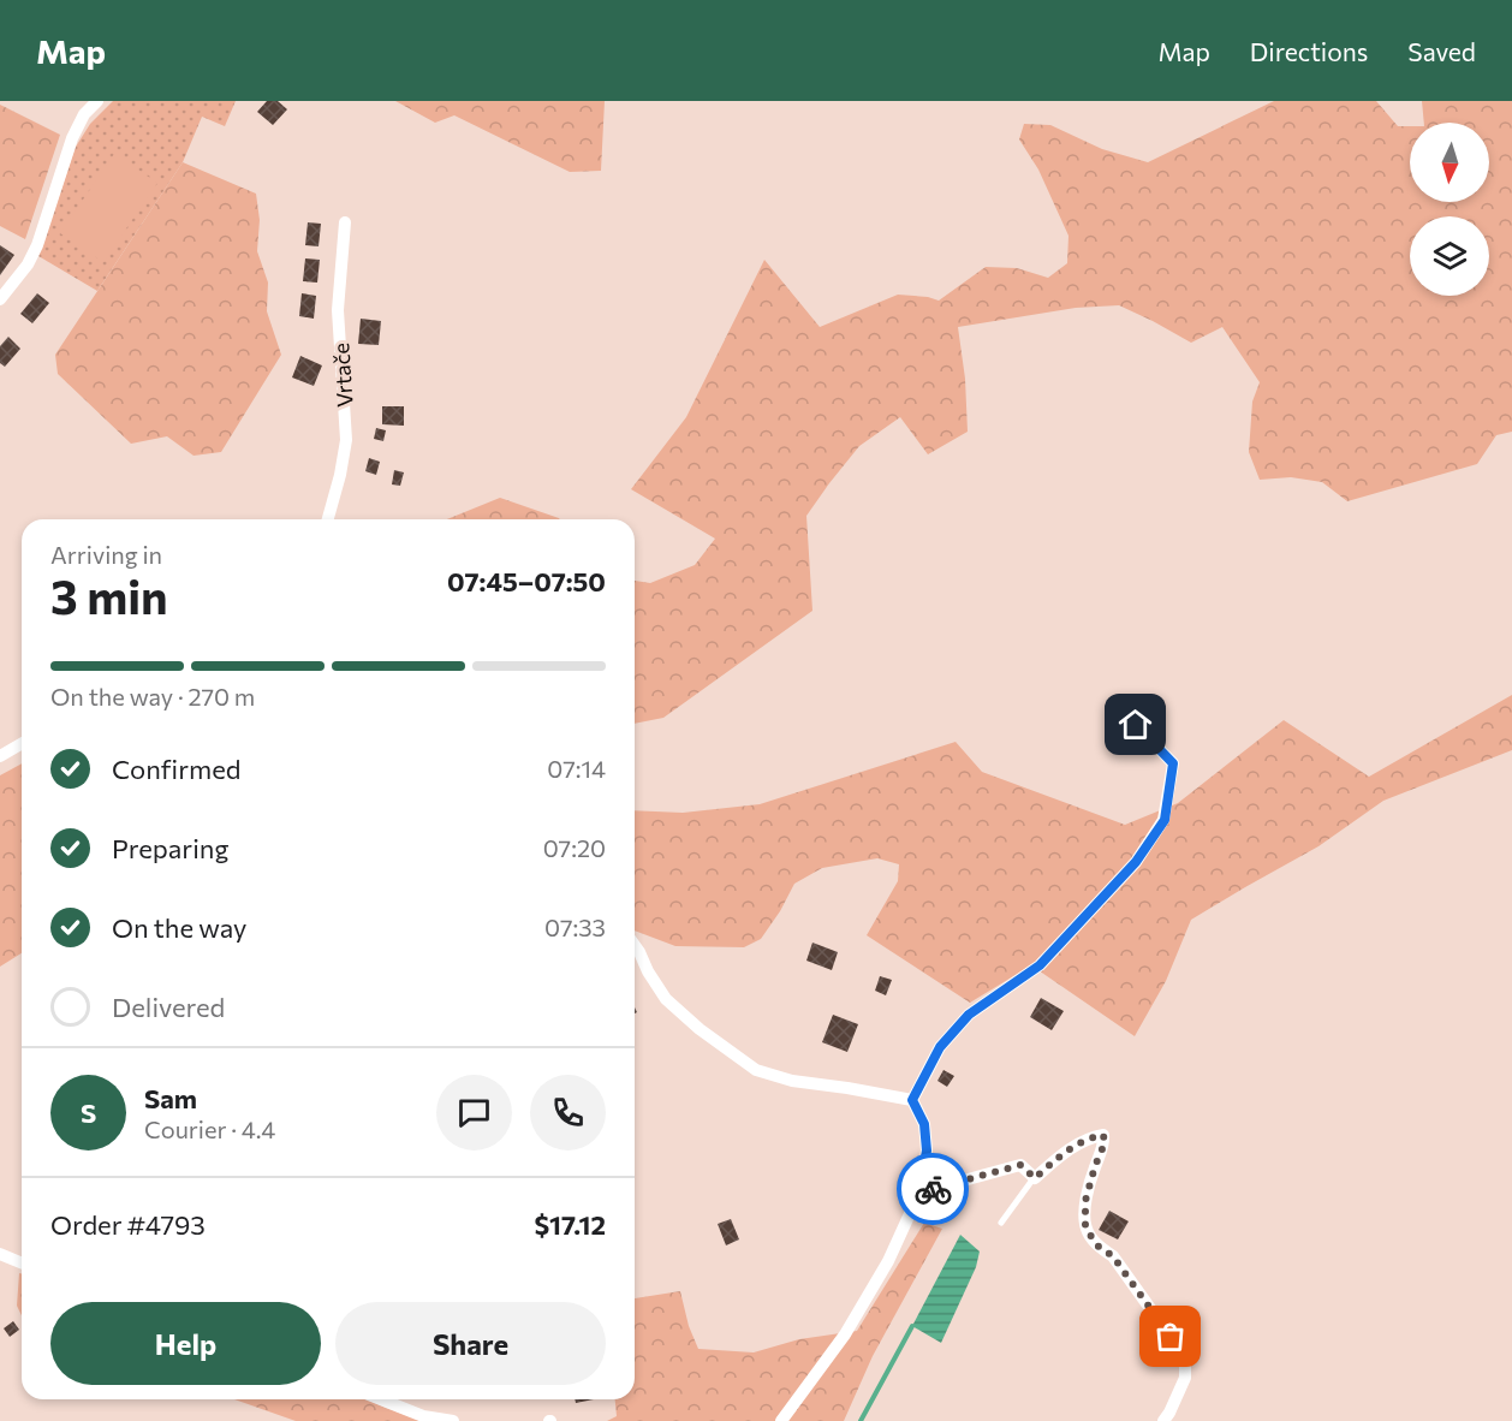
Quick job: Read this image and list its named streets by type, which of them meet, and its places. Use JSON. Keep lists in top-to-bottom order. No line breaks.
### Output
{"streets":{"street":["Vrtače"]},"north":"bottom","page":{"header":"Map","nav":["Map","Directions","Saved"],"heading":["3 min","Arriving in","07:45–07:50"],"panel":["Sam","Courier · 4.4","Order #4793","$17.12"],"bar":"On the way · 270 m","list":[["Confirmed","07:14"],["Preparing","07:20"],["On the way","07:33"],"Delivered"],"round":"S","buttons":["Help","Share"]}}
